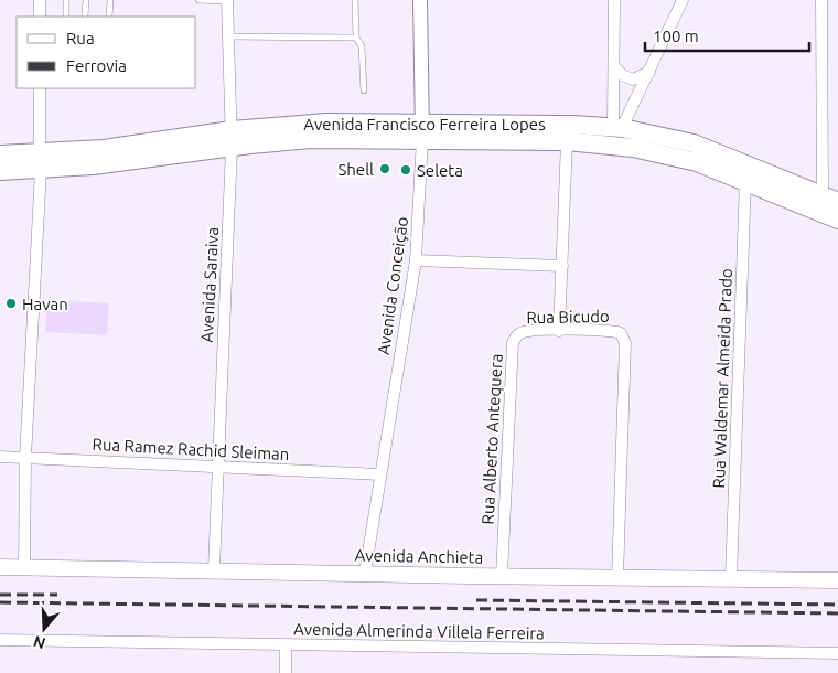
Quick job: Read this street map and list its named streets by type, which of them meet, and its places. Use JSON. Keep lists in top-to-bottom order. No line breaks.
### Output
{"streets":{"highway":["Avenida Francisco Ferreira Lopes"],"main road":["Avenida Anchieta"],"street":["Avenida Saraiva","Avenida Conceição","Rua Bicudo","Rua Waldemar Almeida Prado","Rua Alberto Antequera","Rua Ramez Rachid Sleiman","Avenida Almerinda Villela Ferreira"]},"crossings":[["Avenida Francisco Ferreira Lopes","Avenida Saraiva"],["Avenida Francisco Ferreira Lopes","Avenida Conceição"],["Avenida Francisco Ferreira Lopes","Rua Waldemar Almeida Prado"],["Avenida Saraiva","Rua Ramez Rachid Sleiman"],["Avenida Saraiva","Avenida Anchieta"],["Avenida Conceição","Rua Ramez Rachid Sleiman"],["Avenida Conceição","Avenida Anchieta"],["Rua Bicudo","Rua Alberto Antequera"],["Rua Bicudo","Avenida Anchieta"],["Rua Waldemar Almeida Prado","Avenida Anchieta"],["Rua Alberto Antequera","Avenida Anchieta"]],"places":["Shell","Seleta","Havan"],"legend":["Rua","Ferrovia"],"scale_bar":"100 m","north":"bottom"}
